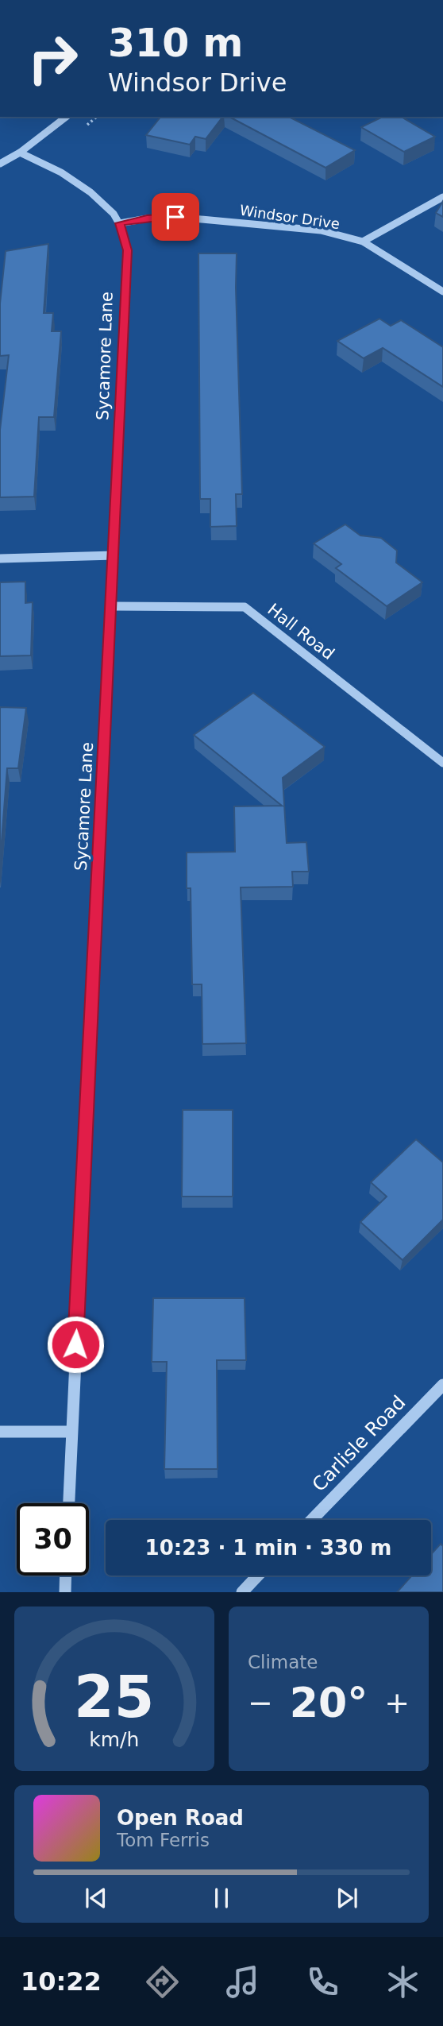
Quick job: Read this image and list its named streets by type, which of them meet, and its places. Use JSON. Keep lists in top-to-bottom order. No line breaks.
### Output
{"streets":{"street":["Windsor Drive","Sycamore Lane","Hall Road","Carlisle Road"]},"crossings":[["Windsor Drive","Sycamore Lane"],["Sycamore Lane","Hall Road"]],"page":{"turn":["310 m","Windsor Drive"],"limit":"30","trip":"10:23 · 1 min · 330 m","tile":"Climate","heat":["−","20°","+"],"song":["Open Road","Tom Ferris"],"tabs":"10:22","gauge":["25","km/h"]}}
